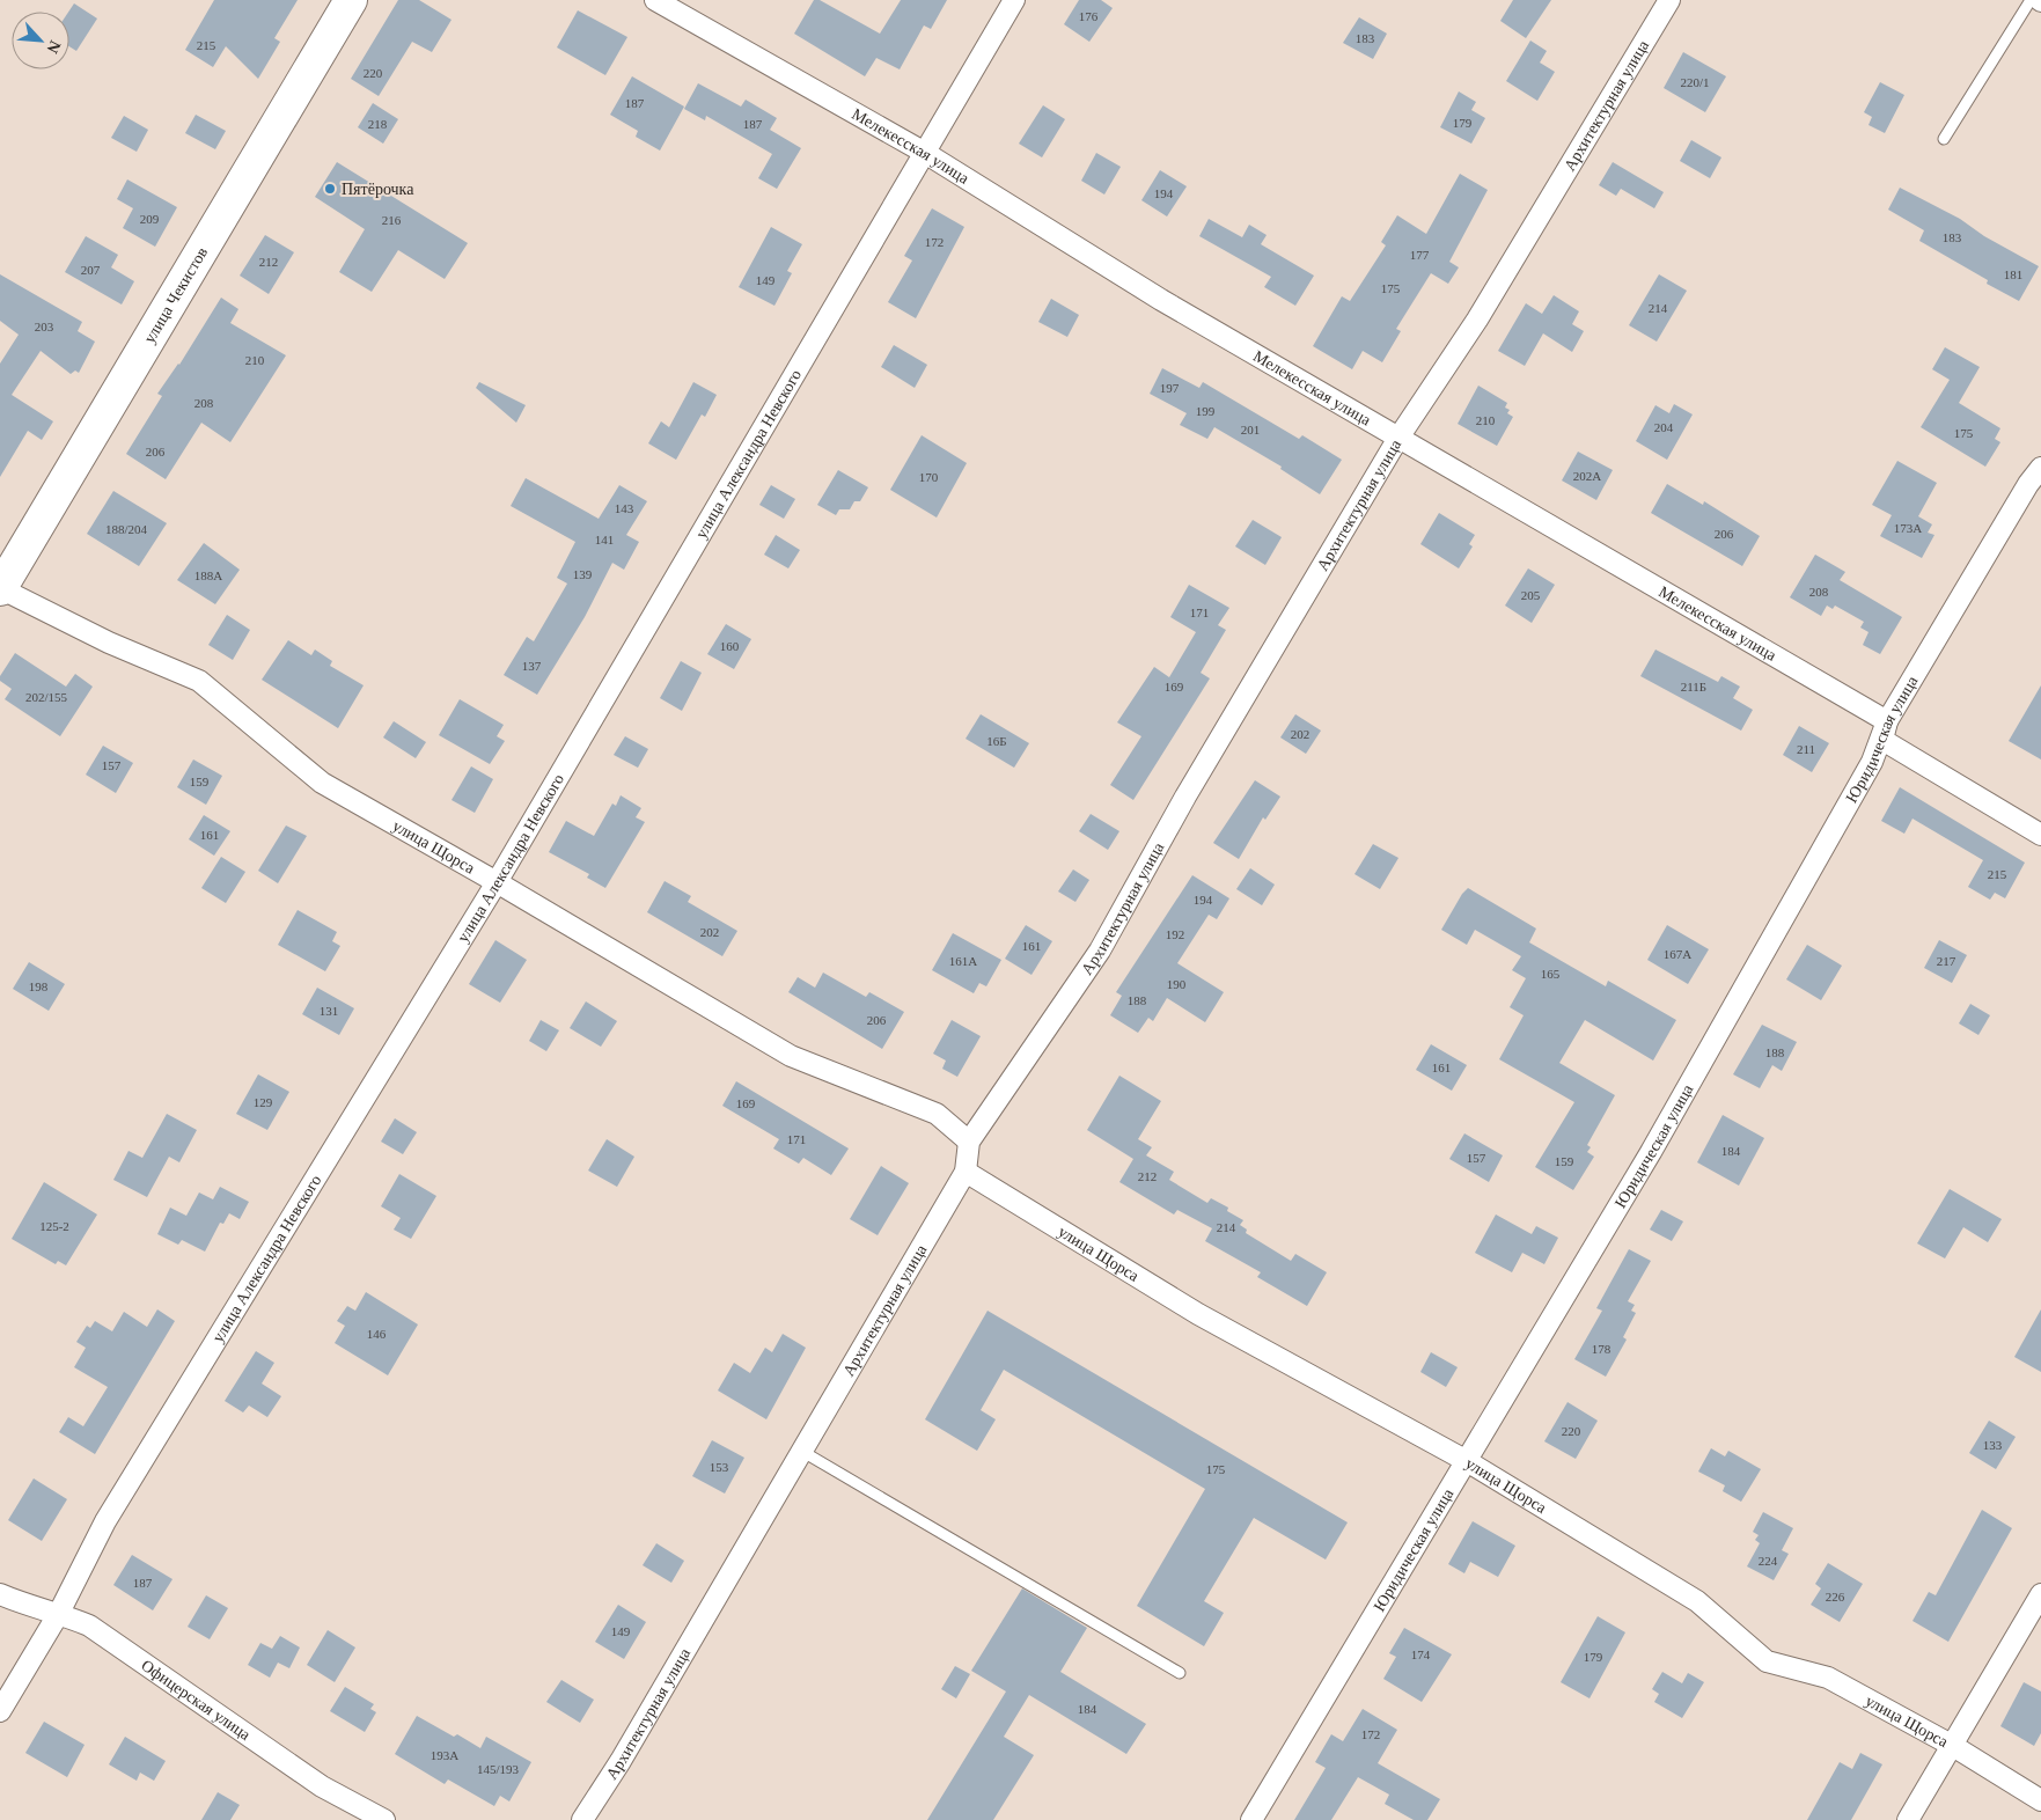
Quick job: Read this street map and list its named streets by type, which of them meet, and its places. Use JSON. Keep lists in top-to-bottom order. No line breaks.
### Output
{"streets":{"main road":["улица Чекистов"],"street":["Архитектурная улица","Мелекесская улица","улица Александра Невского","Юридическая улица","улица Щорса","Офицерская улица"]},"crossings":[["Архитектурная улица","Мелекесская улица"],["Архитектурная улица","улица Щорса"],["Мелекесская улица","улица Александра Невского"],["Мелекесская улица","Юридическая улица"],["улица Чекистов","улица Щорса"],["улица Александра Невского","улица Щорса"],["улица Александра Невского","Офицерская улица"],["Юридическая улица","улица Щорса"]],"places":["Пятёрочка"],"house_numbers":["176","183","215","220","220/1","187","179","218","187","194","209","216","183","172","177","212","207","181","149","175","214","203","210","197","208","199","210","204","201","175","206","202А","170","143","173А","188/204","206","141","139","188А","208","205","171","160","137","169","211Б","202/155","202","16Б","211","157","159","161","215","194","202","192","161","167А","161А","217","165","190","198","188","131","206","188","161","129","169","171","184","157","159","212","125-2","214","146","178","220","133","153","175","224","187","226","149","174","179","184","172","193А","145/193"],"north":"bottom right"}
